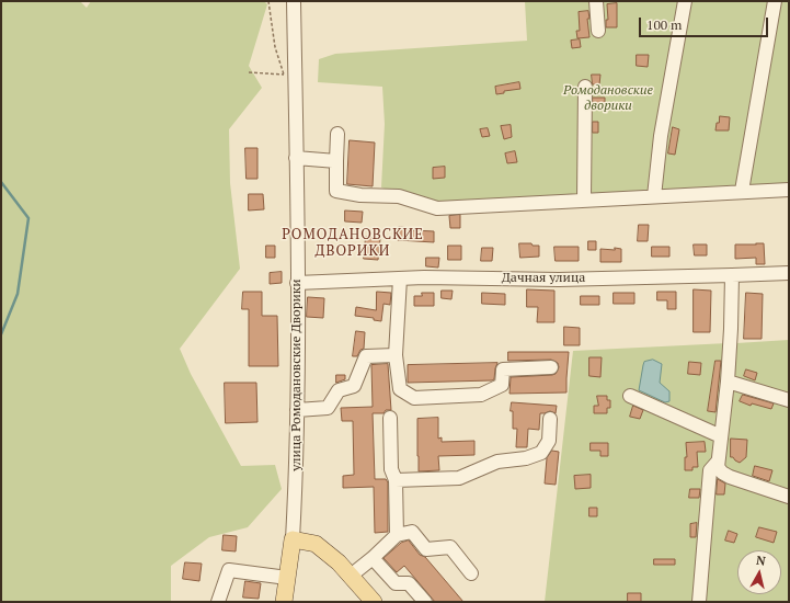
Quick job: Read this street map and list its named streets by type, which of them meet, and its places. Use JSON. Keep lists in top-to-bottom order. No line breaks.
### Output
{"streets":{"street":["Дачная улица","улица Ромодановские Дворики"]},"crossings":[["Дачная улица","улица Ромодановские Дворики"]],"districts":["РОМОДАНОВСКИЕ ДВОРИКИ"],"parks":["Ромодановские дворики"],"scale_bar":"100 m","north":"top"}
